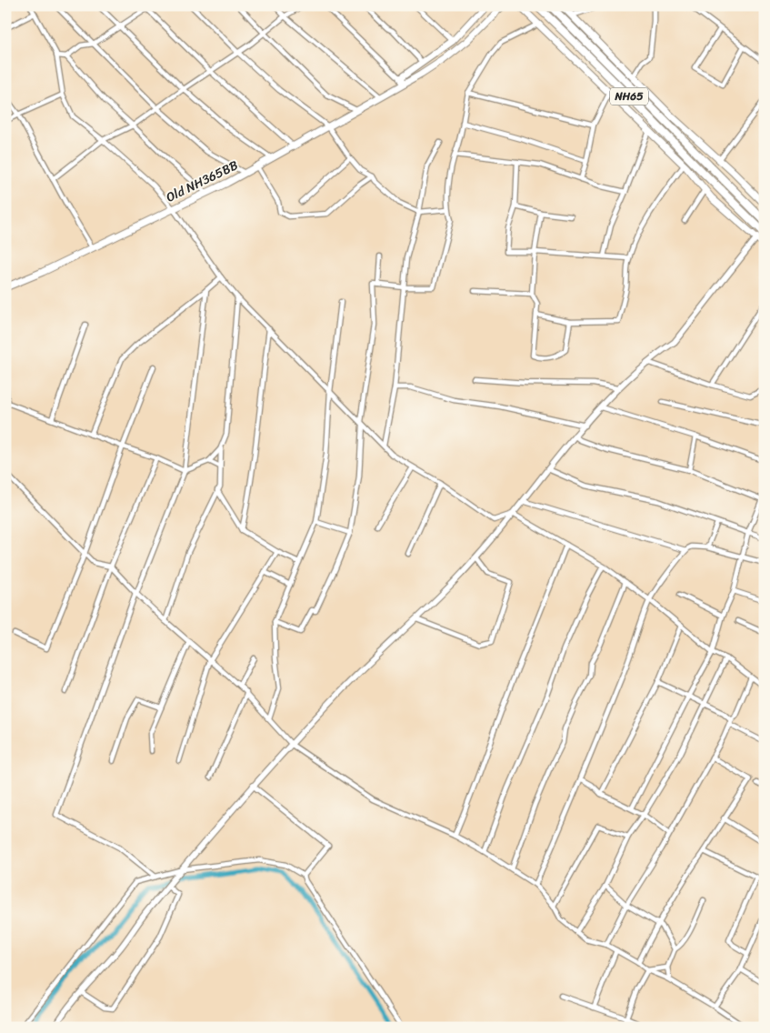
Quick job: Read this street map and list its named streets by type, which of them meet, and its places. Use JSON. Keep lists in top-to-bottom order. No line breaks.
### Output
{"streets":{"highway":["NH65"],"main road":["Old NH365BB"]}}
